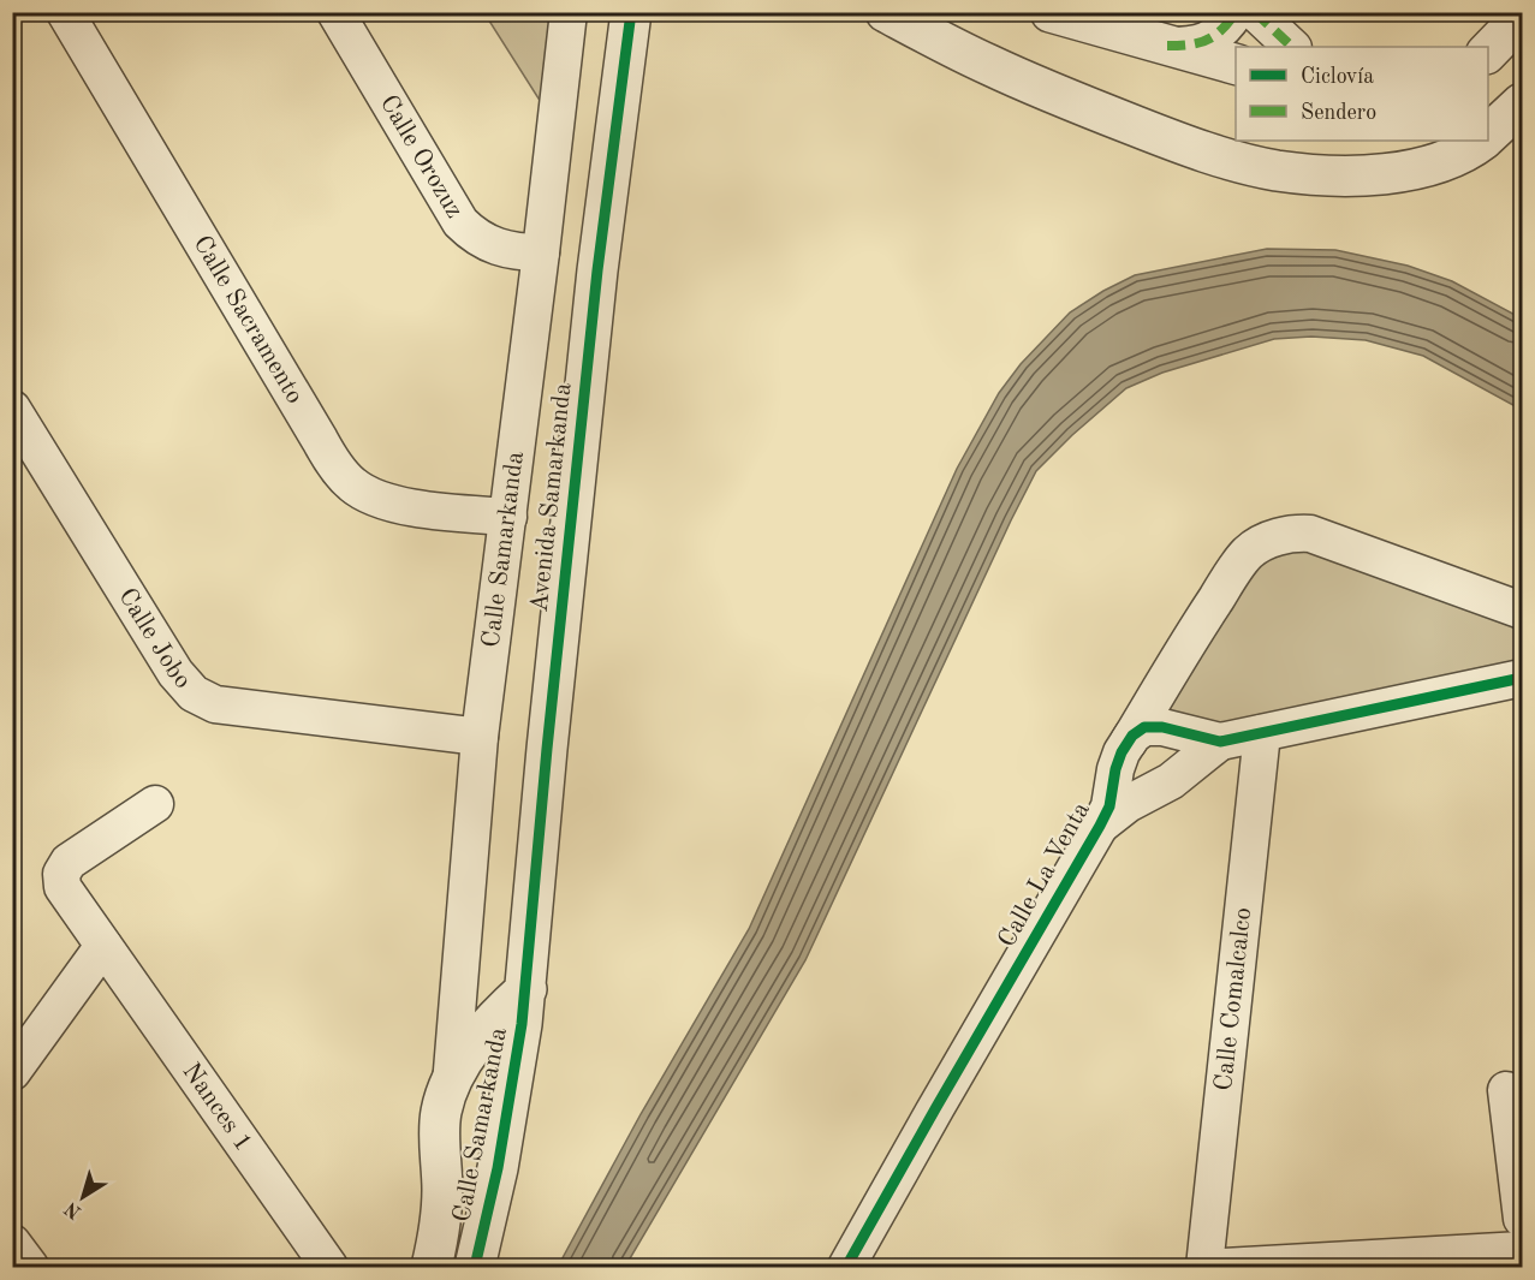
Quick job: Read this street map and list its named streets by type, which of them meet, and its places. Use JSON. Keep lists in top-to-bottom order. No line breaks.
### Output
{"streets":{"street":["Calle Orozuz","Calle Sacramento","Avenida Samarkanda","Calle Samarkanda","Calle Jobo","Calle La Venta","Calle Comalcalco","Nances 1"]},"crossings":[["Calle Orozuz","Calle Samarkanda"],["Calle Sacramento","Calle Samarkanda"],["Avenida Samarkanda","Calle Samarkanda"],["Calle Samarkanda","Calle Jobo"],["Calle La Venta","Calle Comalcalco"]],"legend":["Ciclovía","Sendero"],"north":"bottom left"}
